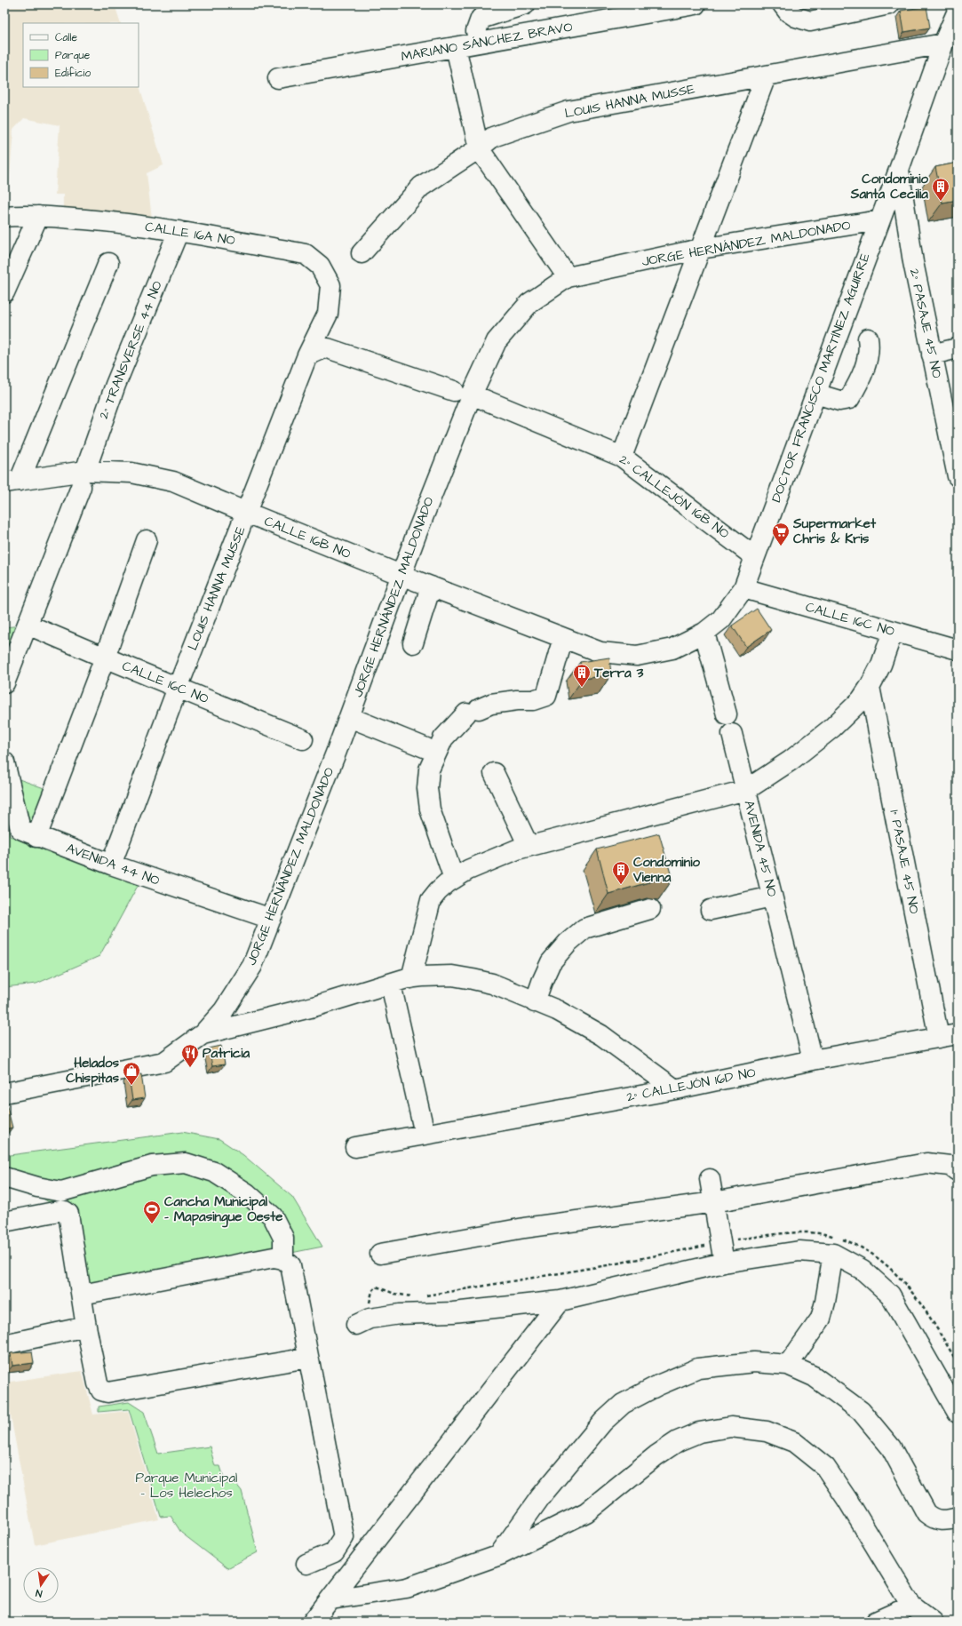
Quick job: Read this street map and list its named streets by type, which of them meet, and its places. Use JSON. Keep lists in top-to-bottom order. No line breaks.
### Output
{"streets":{"street":["MARIANO SÁNCHEZ BRAVO","LOUIS HANNA MUSSE","CALLE 16A NO","JORGE HERNÁNDEZ MALDONADO","2° PASAJE 45 NO","2° TRANSVERSE 44 NO","DOCTOR FRANCISCO MARTÍNEZ AGUIRRE","2° CALLEJÓN 16B NO","CALLE 16B NO","CALLE 16C NO","AVENIDA 45 NO","1° PASAJE 45 NO","AVENIDA 44 NO","2° CALLEJÓN 16D NO"]},"crossings":[["LOUIS HANNA MUSSE","CALLE 16A NO"],["LOUIS HANNA MUSSE","DOCTOR FRANCISCO MARTÍNEZ AGUIRRE"],["LOUIS HANNA MUSSE","2° CALLEJÓN 16B NO"],["LOUIS HANNA MUSSE","CALLE 16B NO"],["LOUIS HANNA MUSSE","CALLE 16C NO"],["LOUIS HANNA MUSSE","AVENIDA 44 NO"],["CALLE 16A NO","2° TRANSVERSE 44 NO"],["JORGE HERNÁNDEZ MALDONADO","DOCTOR FRANCISCO MARTÍNEZ AGUIRRE"],["JORGE HERNÁNDEZ MALDONADO","2° CALLEJÓN 16B NO"],["JORGE HERNÁNDEZ MALDONADO","CALLE 16B NO"],["JORGE HERNÁNDEZ MALDONADO","AVENIDA 44 NO"],["2° PASAJE 45 NO","DOCTOR FRANCISCO MARTÍNEZ AGUIRRE"],["2° TRANSVERSE 44 NO","CALLE 16B NO"],["2° TRANSVERSE 44 NO","CALLE 16C NO"],["DOCTOR FRANCISCO MARTÍNEZ AGUIRRE","2° CALLEJÓN 16B NO"],["DOCTOR FRANCISCO MARTÍNEZ AGUIRRE","CALLE 16B NO"],["DOCTOR FRANCISCO MARTÍNEZ AGUIRRE","CALLE 16C NO"],["CALLE 16C NO","AVENIDA 45 NO"],["AVENIDA 45 NO","1° PASAJE 45 NO"],["AVENIDA 45 NO","2° CALLEJÓN 16D NO"],["1° PASAJE 45 NO","2° CALLEJÓN 16D NO"]],"parks":["Parque Municipal - Los Helechos"],"places":{"building":["Condominio Santa Cecilia","Terra 3","Condominio Vienna"],"supermarket":["Supermarket Chris & Kris"],"restaurant":["Patricia"],"shop":["Helados Chispitas"],"sports":["Cancha Municipal - Mapasingue Oeste"]},"legend":["Calle","Parque","Edificio"],"north":"bottom"}
